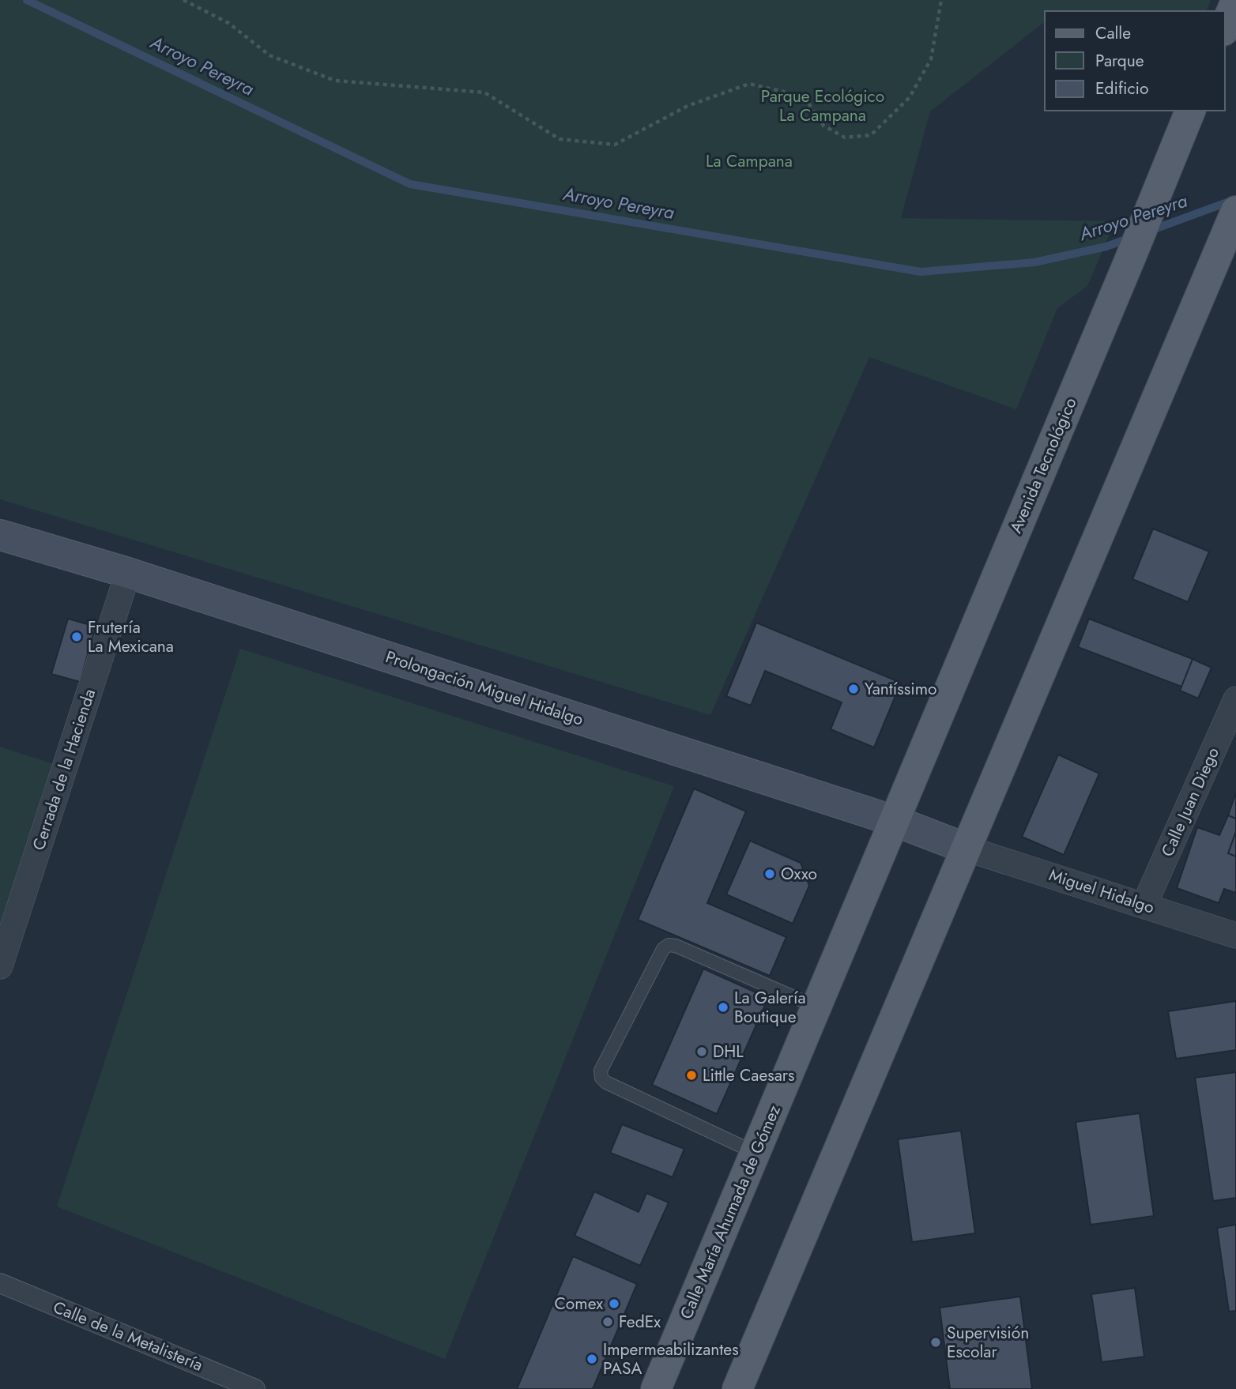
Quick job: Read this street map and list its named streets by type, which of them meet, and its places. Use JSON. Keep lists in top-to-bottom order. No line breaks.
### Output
{"streets":{"main road":["Avenida Tecnológico","Prolongación Miguel Hidalgo","Calle María Ahumada de Gómez"],"street":["Cerrada de la Hacienda","Calle Juan Diego","Miguel Hidalgo","Calle de la Metalistería"]},"crossings":[["Avenida Tecnológico","Prolongación Miguel Hidalgo"],["Avenida Tecnológico","Calle María Ahumada de Gómez"],["Prolongación Miguel Hidalgo","Cerrada de la Hacienda"],["Prolongación Miguel Hidalgo","Miguel Hidalgo"],["Prolongación Miguel Hidalgo","Calle María Ahumada de Gómez"],["Calle Juan Diego","Miguel Hidalgo"]],"water":["Arroyo Pereyra"],"parks":["Parque Ecológico La Campana","La Campana"],"places":["Frutería La Mexicana","Yantíssimo","Oxxo","La Galería Boutique","DHL","Little Caesars","Comex","FedEx","Supervisión Escolar","Impermeabilizantes PASA"],"legend":["Calle","Parque","Edificio"]}
